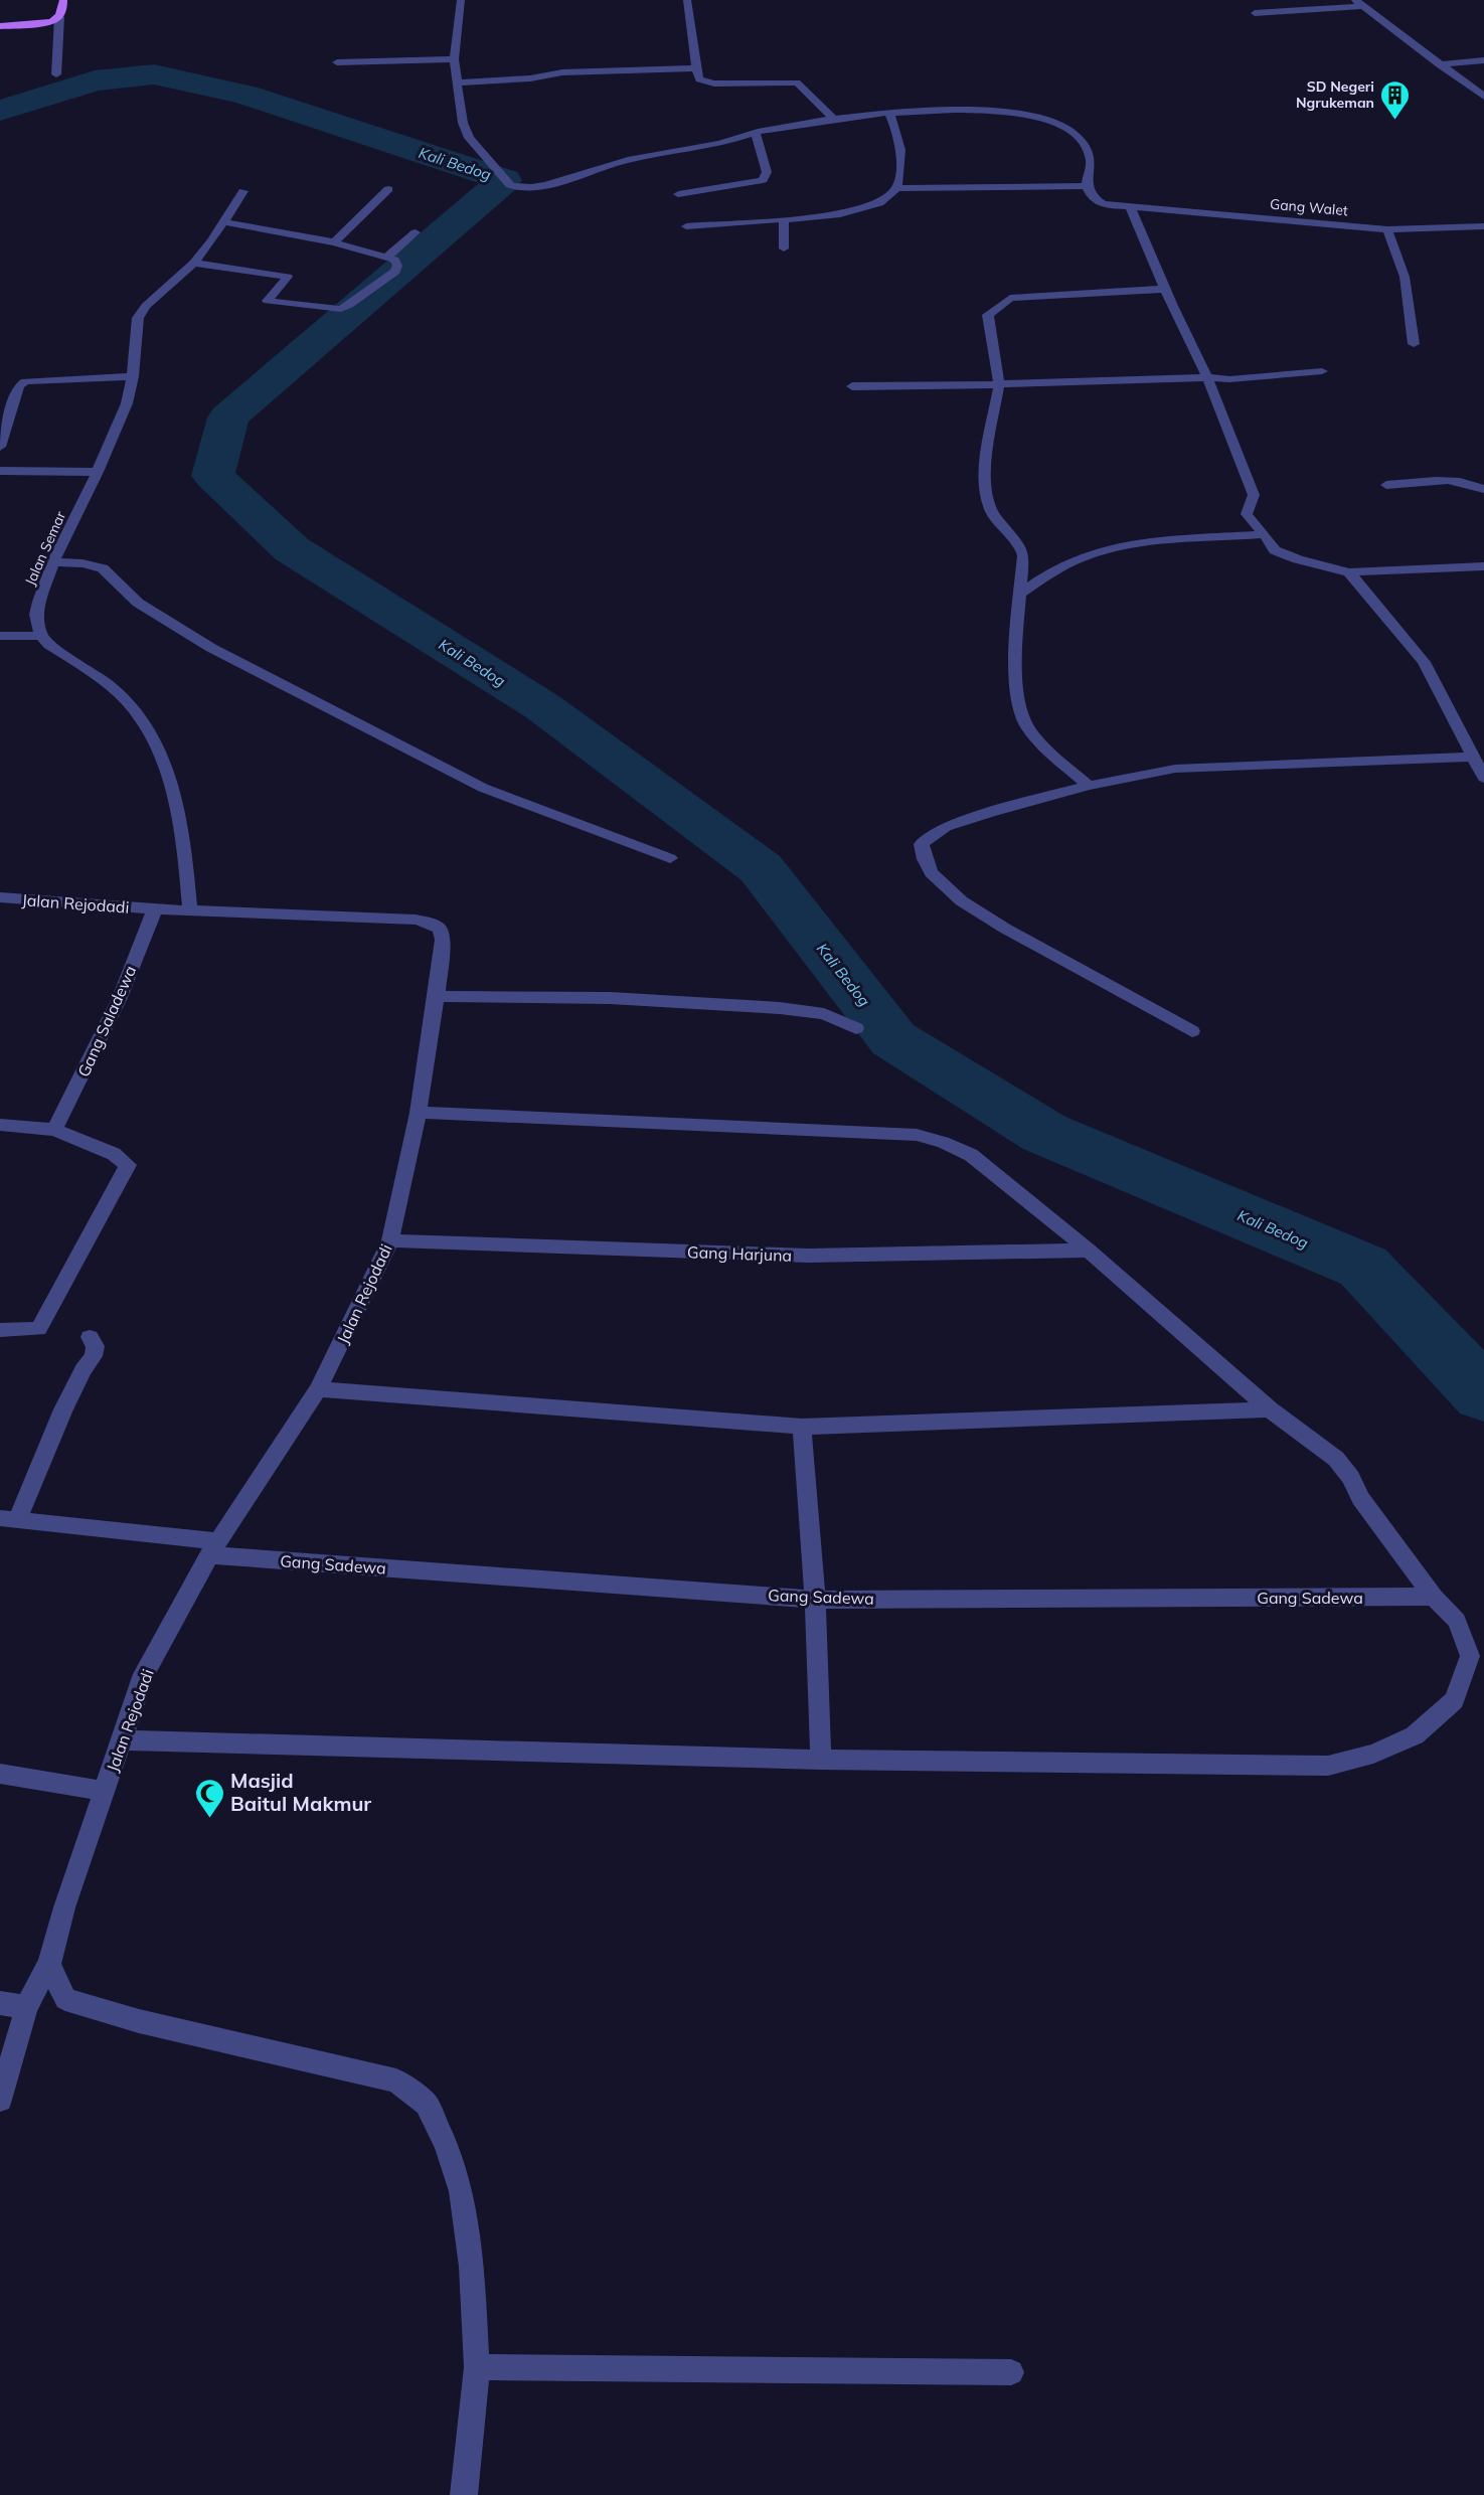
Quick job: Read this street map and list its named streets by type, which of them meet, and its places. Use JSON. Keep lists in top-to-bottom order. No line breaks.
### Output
{"streets":{"street":["Gang Walet","Jalan Semar","Jalan Rejodadi","Gang Saladewa","Gang Harjuna","Gang Sadewa"]},"crossings":[["Jalan Rejodadi","Gang Saladewa"],["Jalan Rejodadi","Gang Harjuna"],["Jalan Rejodadi","Gang Sadewa"]],"water":["Kali Bedog"],"places":{"building":["SD Negeri Ngrukeman"],"mosque":["Masjid Baitul Makmur"]}}
